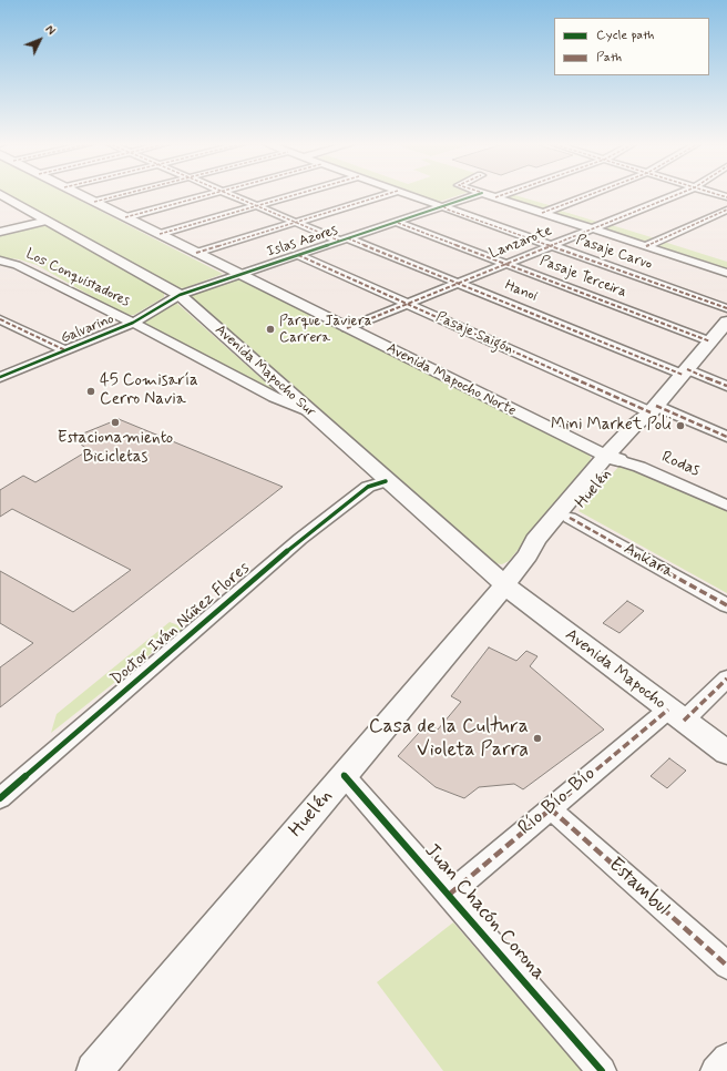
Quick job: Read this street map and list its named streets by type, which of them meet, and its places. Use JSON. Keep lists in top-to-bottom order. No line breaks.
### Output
{"streets":{"main road":["Avenida Mapocho Sur","Avenida Mapocho Norte","Huelén","Avenida Mapocho"],"street":["Islas Azores","Lanzarote","Pasaje Carvo","Pasaje Terceira","Los Conquistadores","Hanoi","Galvarino","Pasaje Saigón","Rodas","Ankara","Doctor Iván Núñez Flores","Río Bío-Bío","Estambul","Juan Chacón Corona"]},"crossings":[["Islas Azores","Pasaje Carvo"],["Islas Azores","Pasaje Terceira"],["Islas Azores","Hanoi"],["Islas Azores","Galvarino"],["Islas Azores","Pasaje Saigón"],["Islas Azores","Avenida Mapocho Sur"],["Islas Azores","Avenida Mapocho Norte"],["Lanzarote","Pasaje Carvo"],["Lanzarote","Pasaje Terceira"],["Lanzarote","Hanoi"],["Lanzarote","Pasaje Saigón"],["Lanzarote","Avenida Mapocho Norte"],["Pasaje Terceira","Huelén"],["Los Conquistadores","Galvarino"],["Los Conquistadores","Avenida Mapocho Sur"],["Hanoi","Huelén"],["Galvarino","Avenida Mapocho Sur"],["Pasaje Saigón","Huelén"],["Avenida Mapocho Sur","Huelén"],["Avenida Mapocho Sur","Doctor Iván Núñez Flores"],["Avenida Mapocho Sur","Avenida Mapocho"],["Avenida Mapocho Norte","Rodas"],["Avenida Mapocho Norte","Huelén"],["Rodas","Huelén"],["Huelén","Ankara"],["Huelén","Avenida Mapocho"],["Huelén","Juan Chacón Corona"],["Avenida Mapocho","Río Bío-Bío"],["Río Bío-Bío","Estambul"],["Río Bío-Bío","Juan Chacón Corona"]],"places":["Parque Javiera Carrera","45 Comisaría Cerro Navia","Estacionamiento Bicicletas","Mini Market Poli","Casa de la Cultura Violeta Parra"],"legend":["Cycle path","Path"],"north":"top right"}
